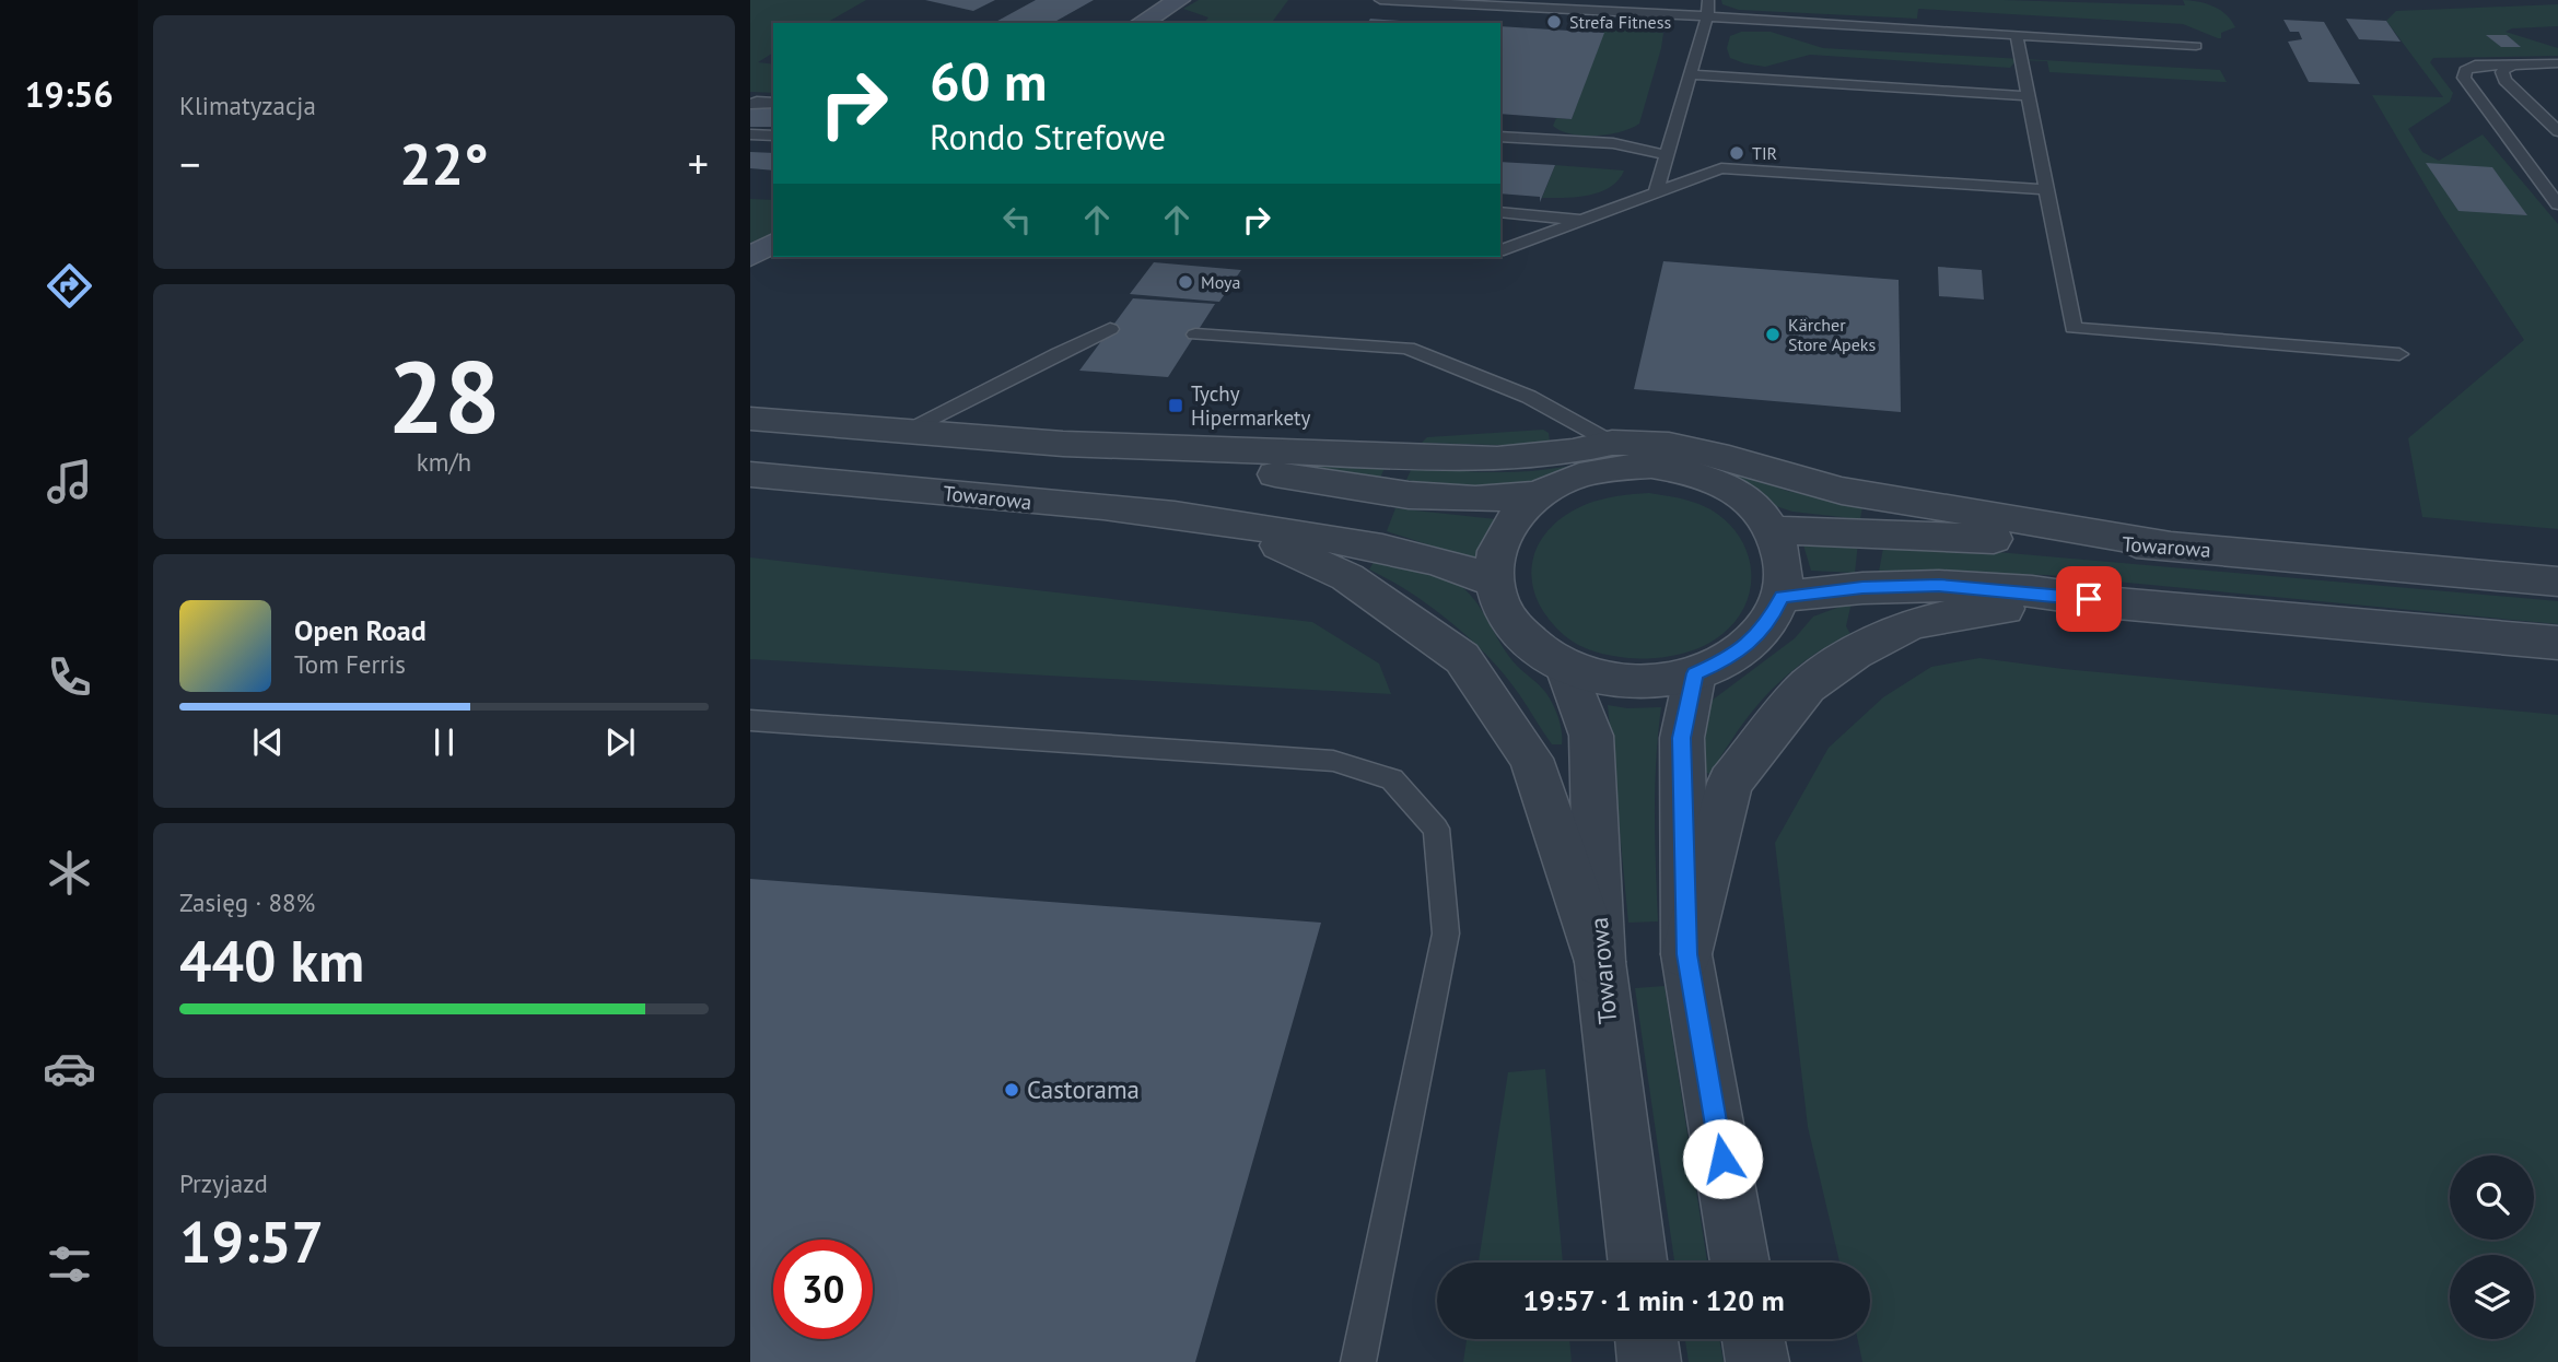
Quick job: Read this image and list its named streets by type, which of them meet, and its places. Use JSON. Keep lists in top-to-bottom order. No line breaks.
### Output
{"streets":{"street":["Towarowa"]},"places":{"other":["Strefa Fitness","TIR","Moya","Kärcher Store Apeks","Castorama"],"transit":["Tychy Hipermarkety"]},"page":{"tabs":"19:56","tile":["Klimatyzacja",["28","km/h"],["Zasięg · 88%","440 km"],["Przyjazd","19:57"]],"turn":["60 m","Rondo Strefowe"],"heat":["−","22°","+"],"song":["Open Road","Tom Ferris"],"limit":"30","trip":"19:57 · 1 min · 120 m"}}
